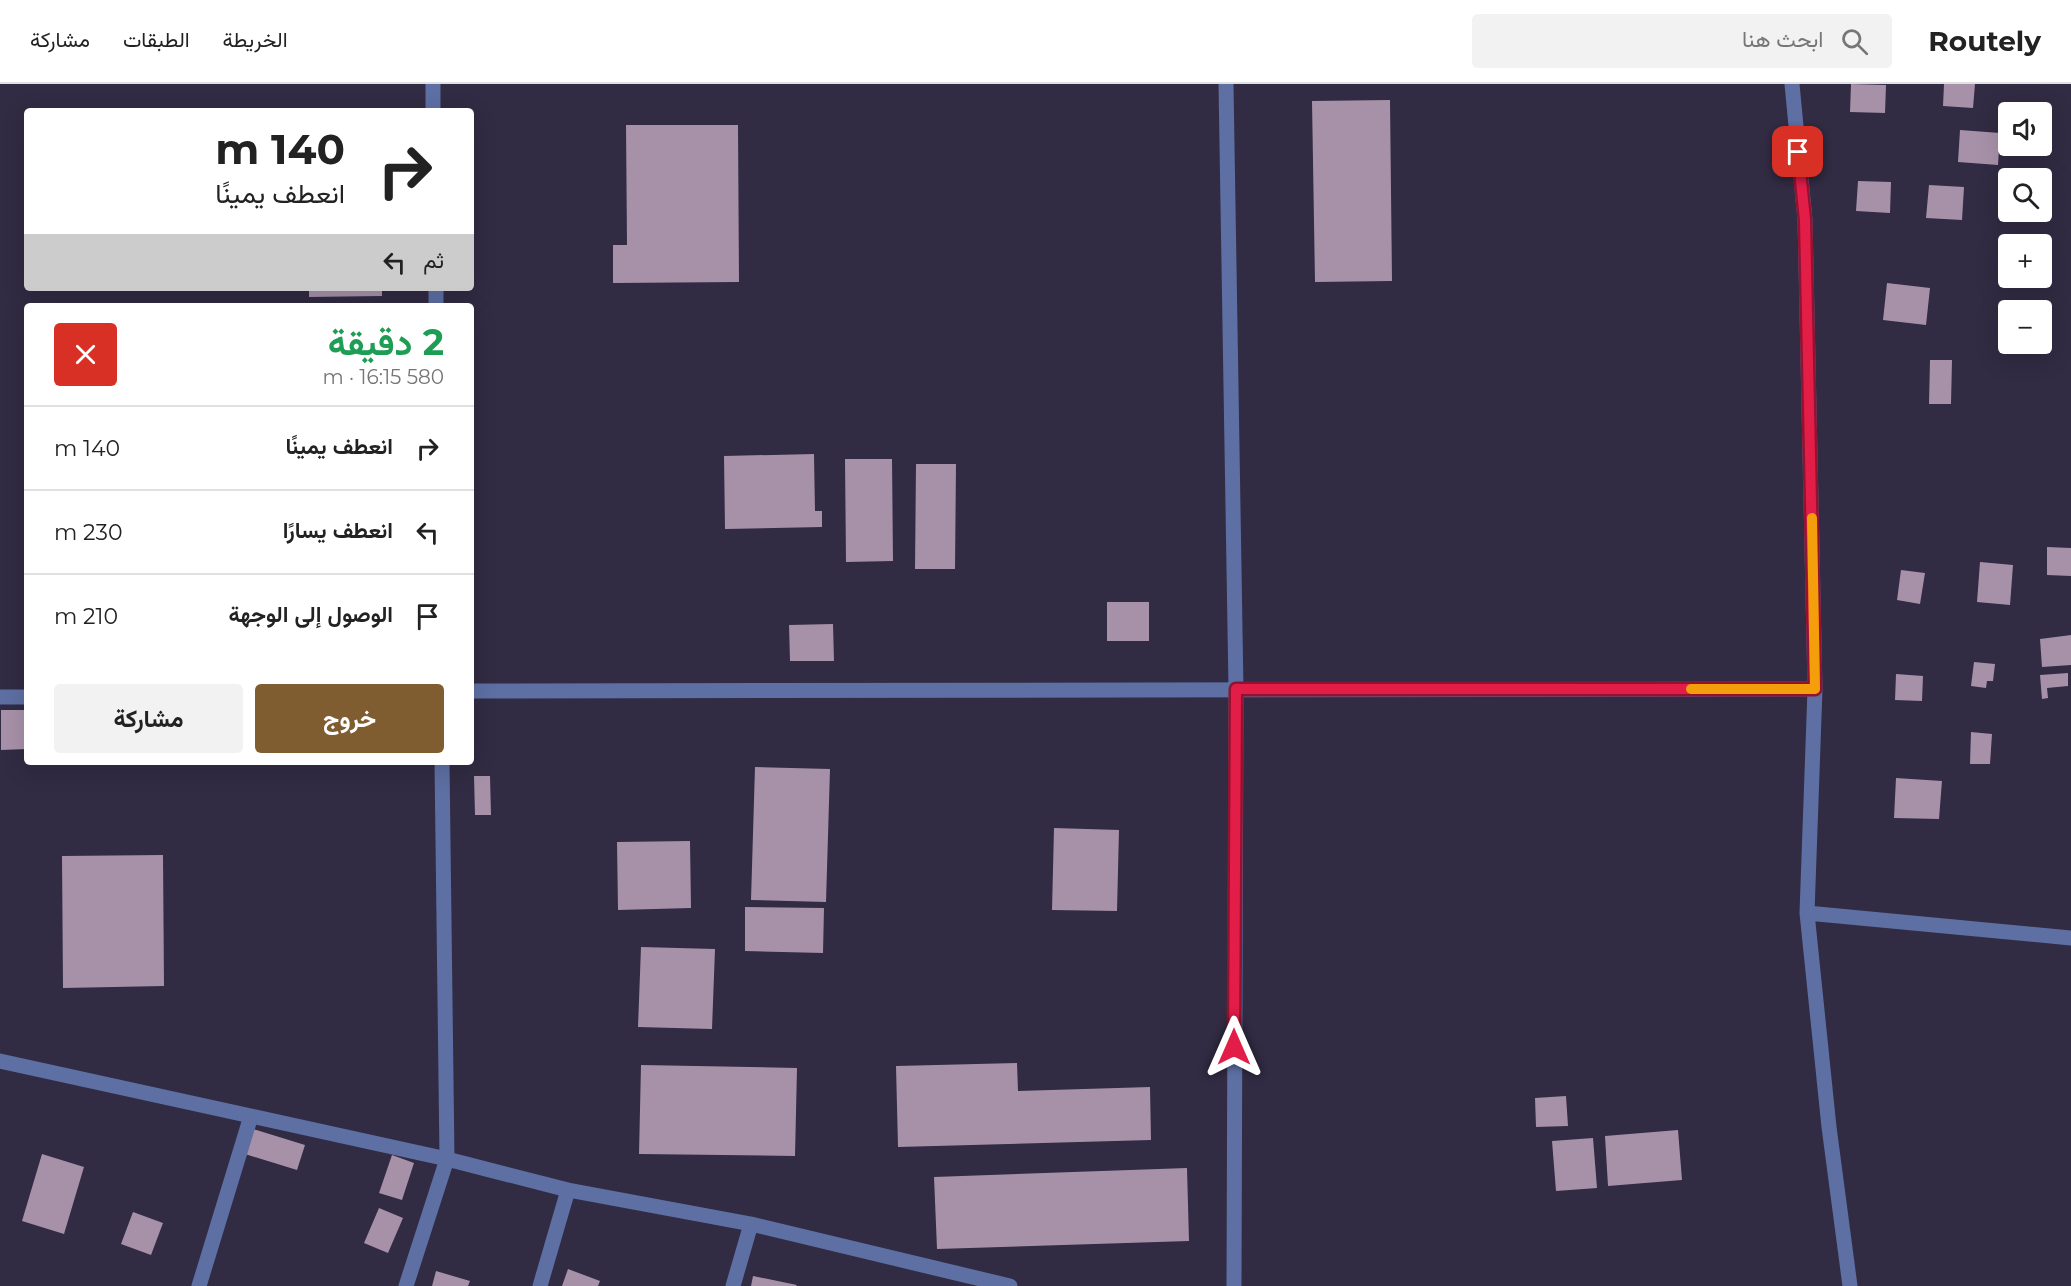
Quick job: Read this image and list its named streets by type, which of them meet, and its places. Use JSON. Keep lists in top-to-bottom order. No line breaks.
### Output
{"page":{"header":"Routely","search":"ابحث هنا","nav":["الخريطة","الطبقات","مشاركة"],"map_buttons":["+","−"],"turn":["140 m","انعطف يمينًا"],"then":"ثم","heading":["2 دقيقة","580 m · 16:15"],"list":[{"name":"انعطف يمينًا","value":"140 m"},{"name":"انعطف يسارًا","value":"230 m"},{"name":"الوصول إلى الوجهة","value":"210 m"}],"buttons":["خروج","مشاركة"]}}
